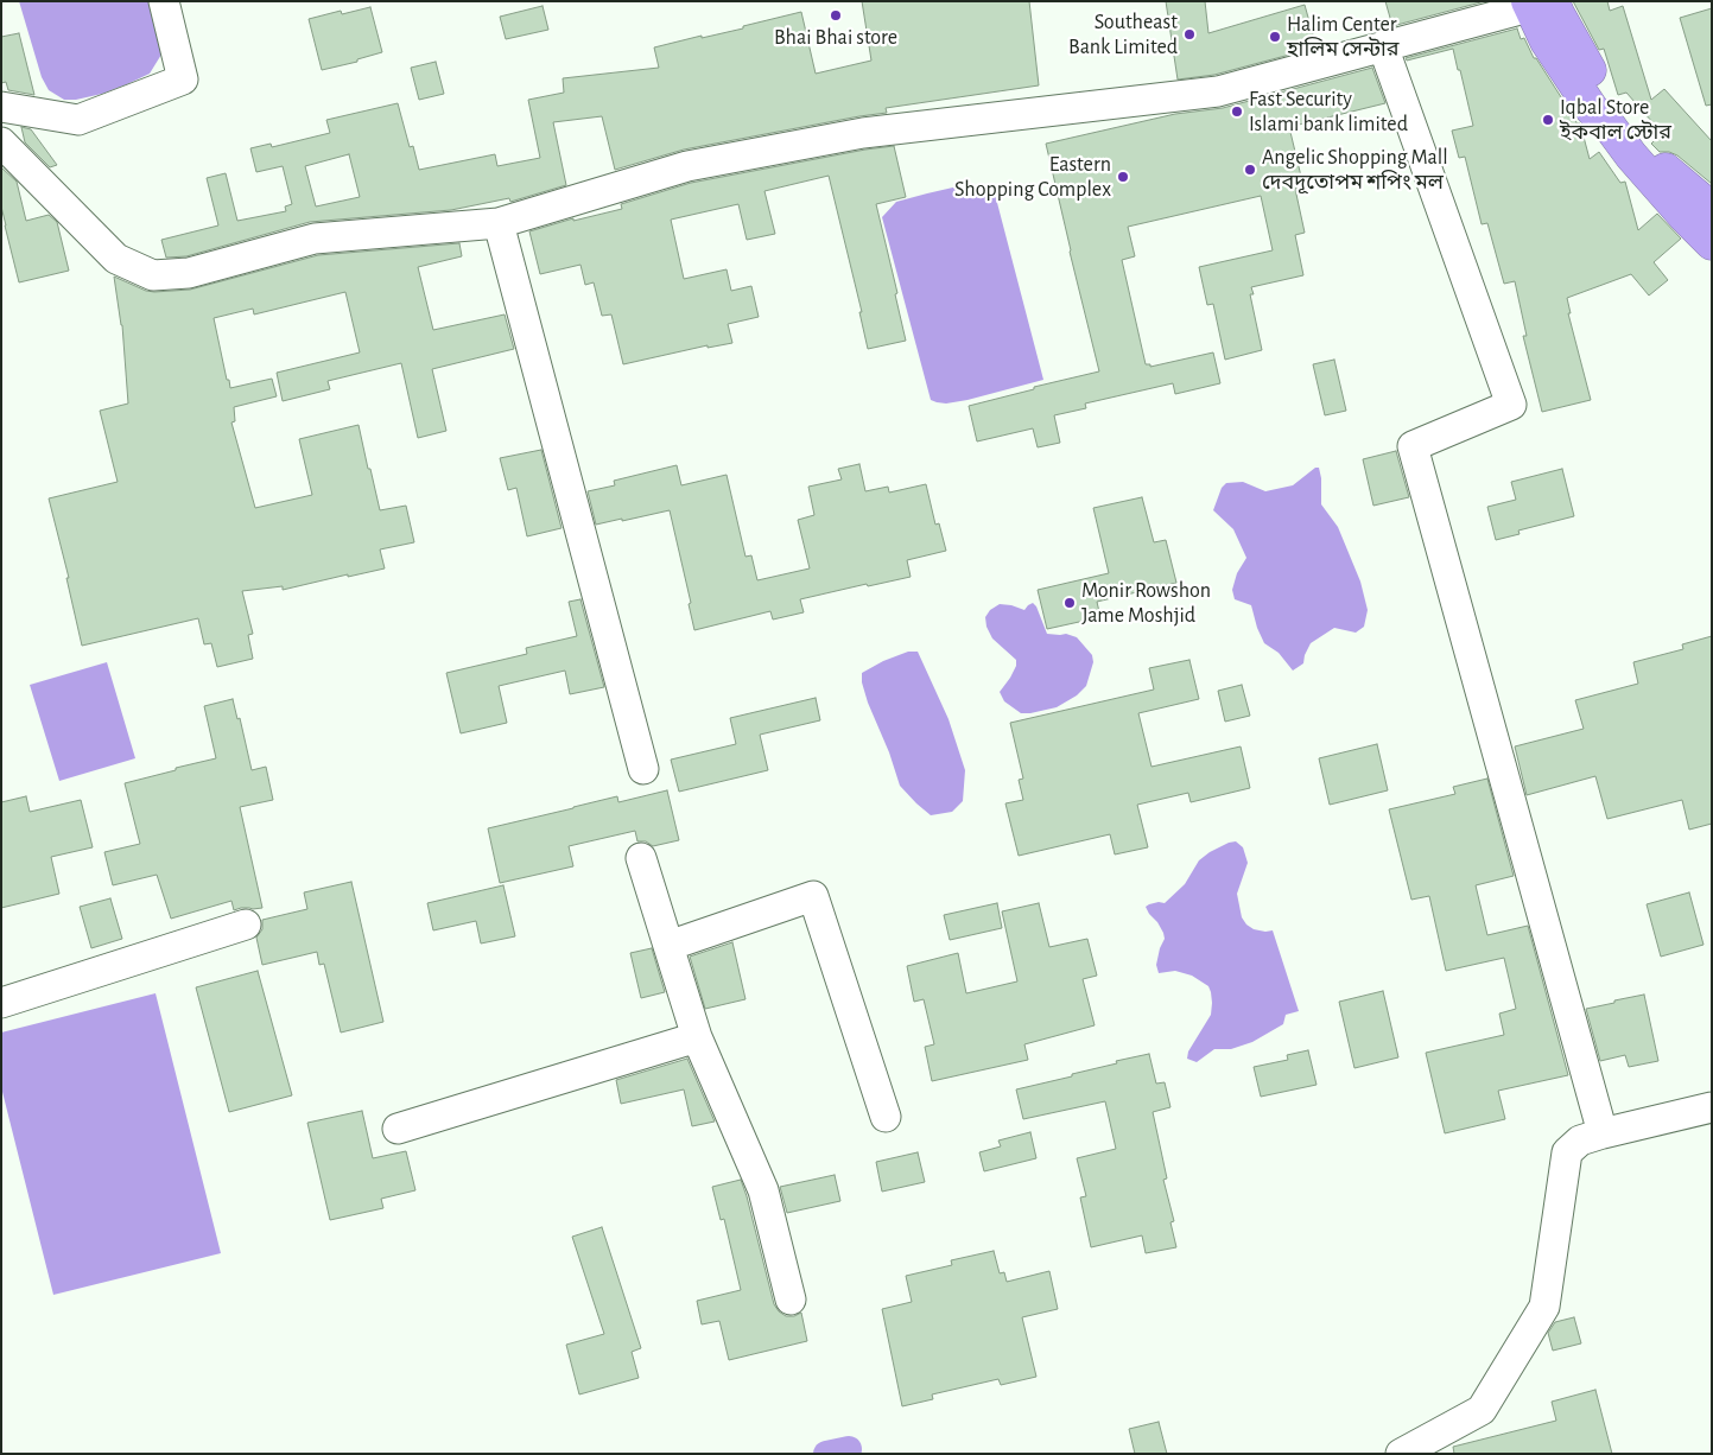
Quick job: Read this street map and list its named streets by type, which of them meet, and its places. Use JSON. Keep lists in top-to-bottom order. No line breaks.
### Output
{"places":["Bhai Bhai store","Southeast Bank Limited","Halim Center হালিম সেন্টার","Fast Security Islami bank limited","Iqbal Store ইকবাল স্টোর","Angelic Shopping Mall দেবদূতোপম শপিং মল","Eastern Shopping Complex","Monir Rowshon Jame Moshjid"]}
